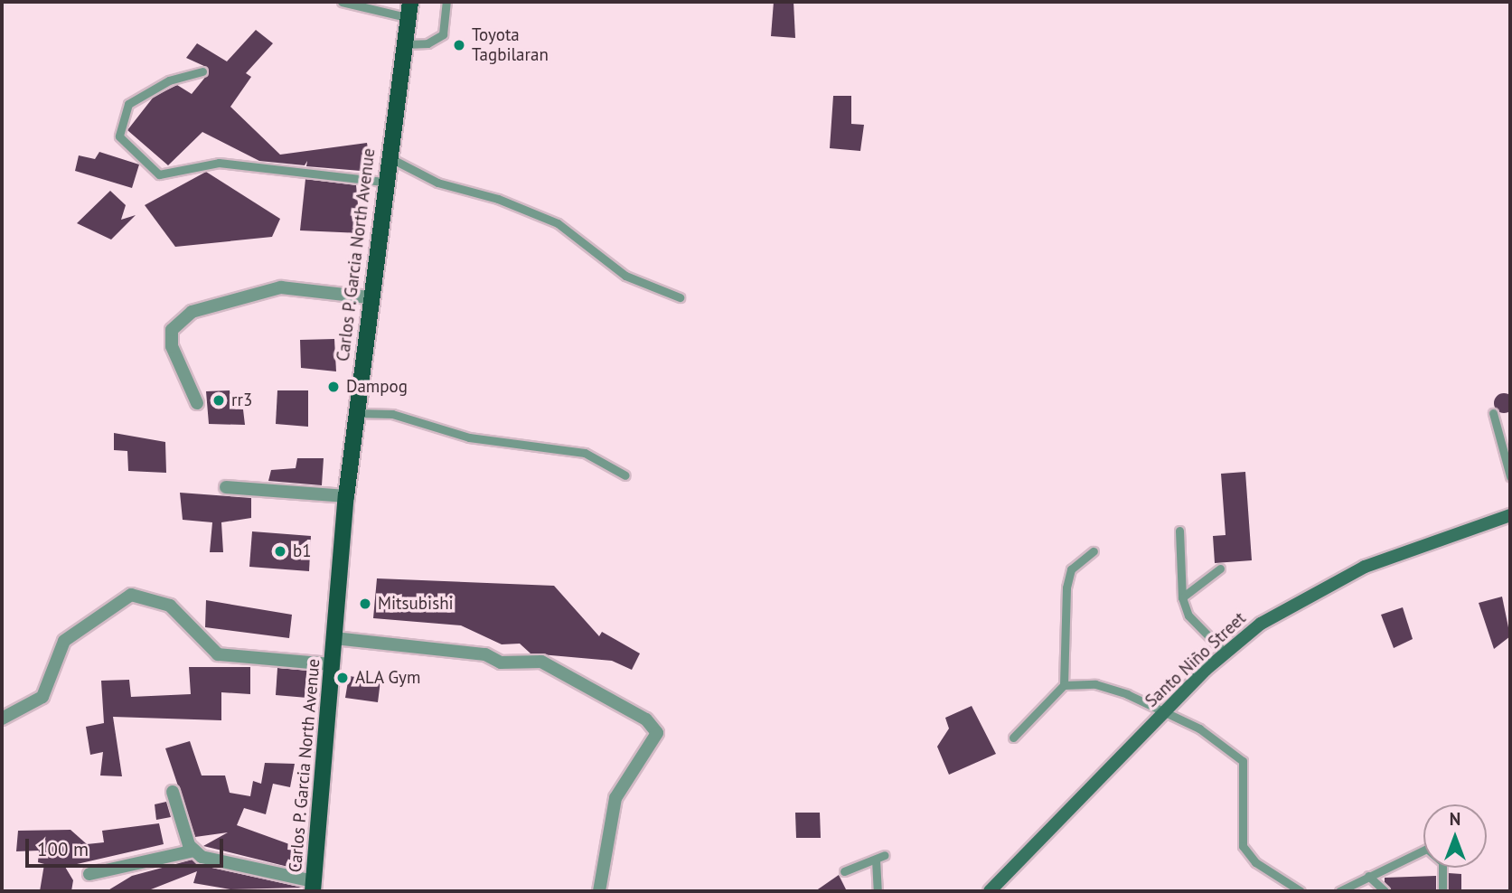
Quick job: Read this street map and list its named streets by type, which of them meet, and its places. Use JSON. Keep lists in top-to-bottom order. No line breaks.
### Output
{"streets":{"main road":["Carlos P. Garcia North Avenue","Santo Niño Street"]},"places":["Toyota Tagbilaran","Dampog","rr3","b1","Mitsubishi","ALA Gym"],"scale_bar":"100 m","north":"top"}
